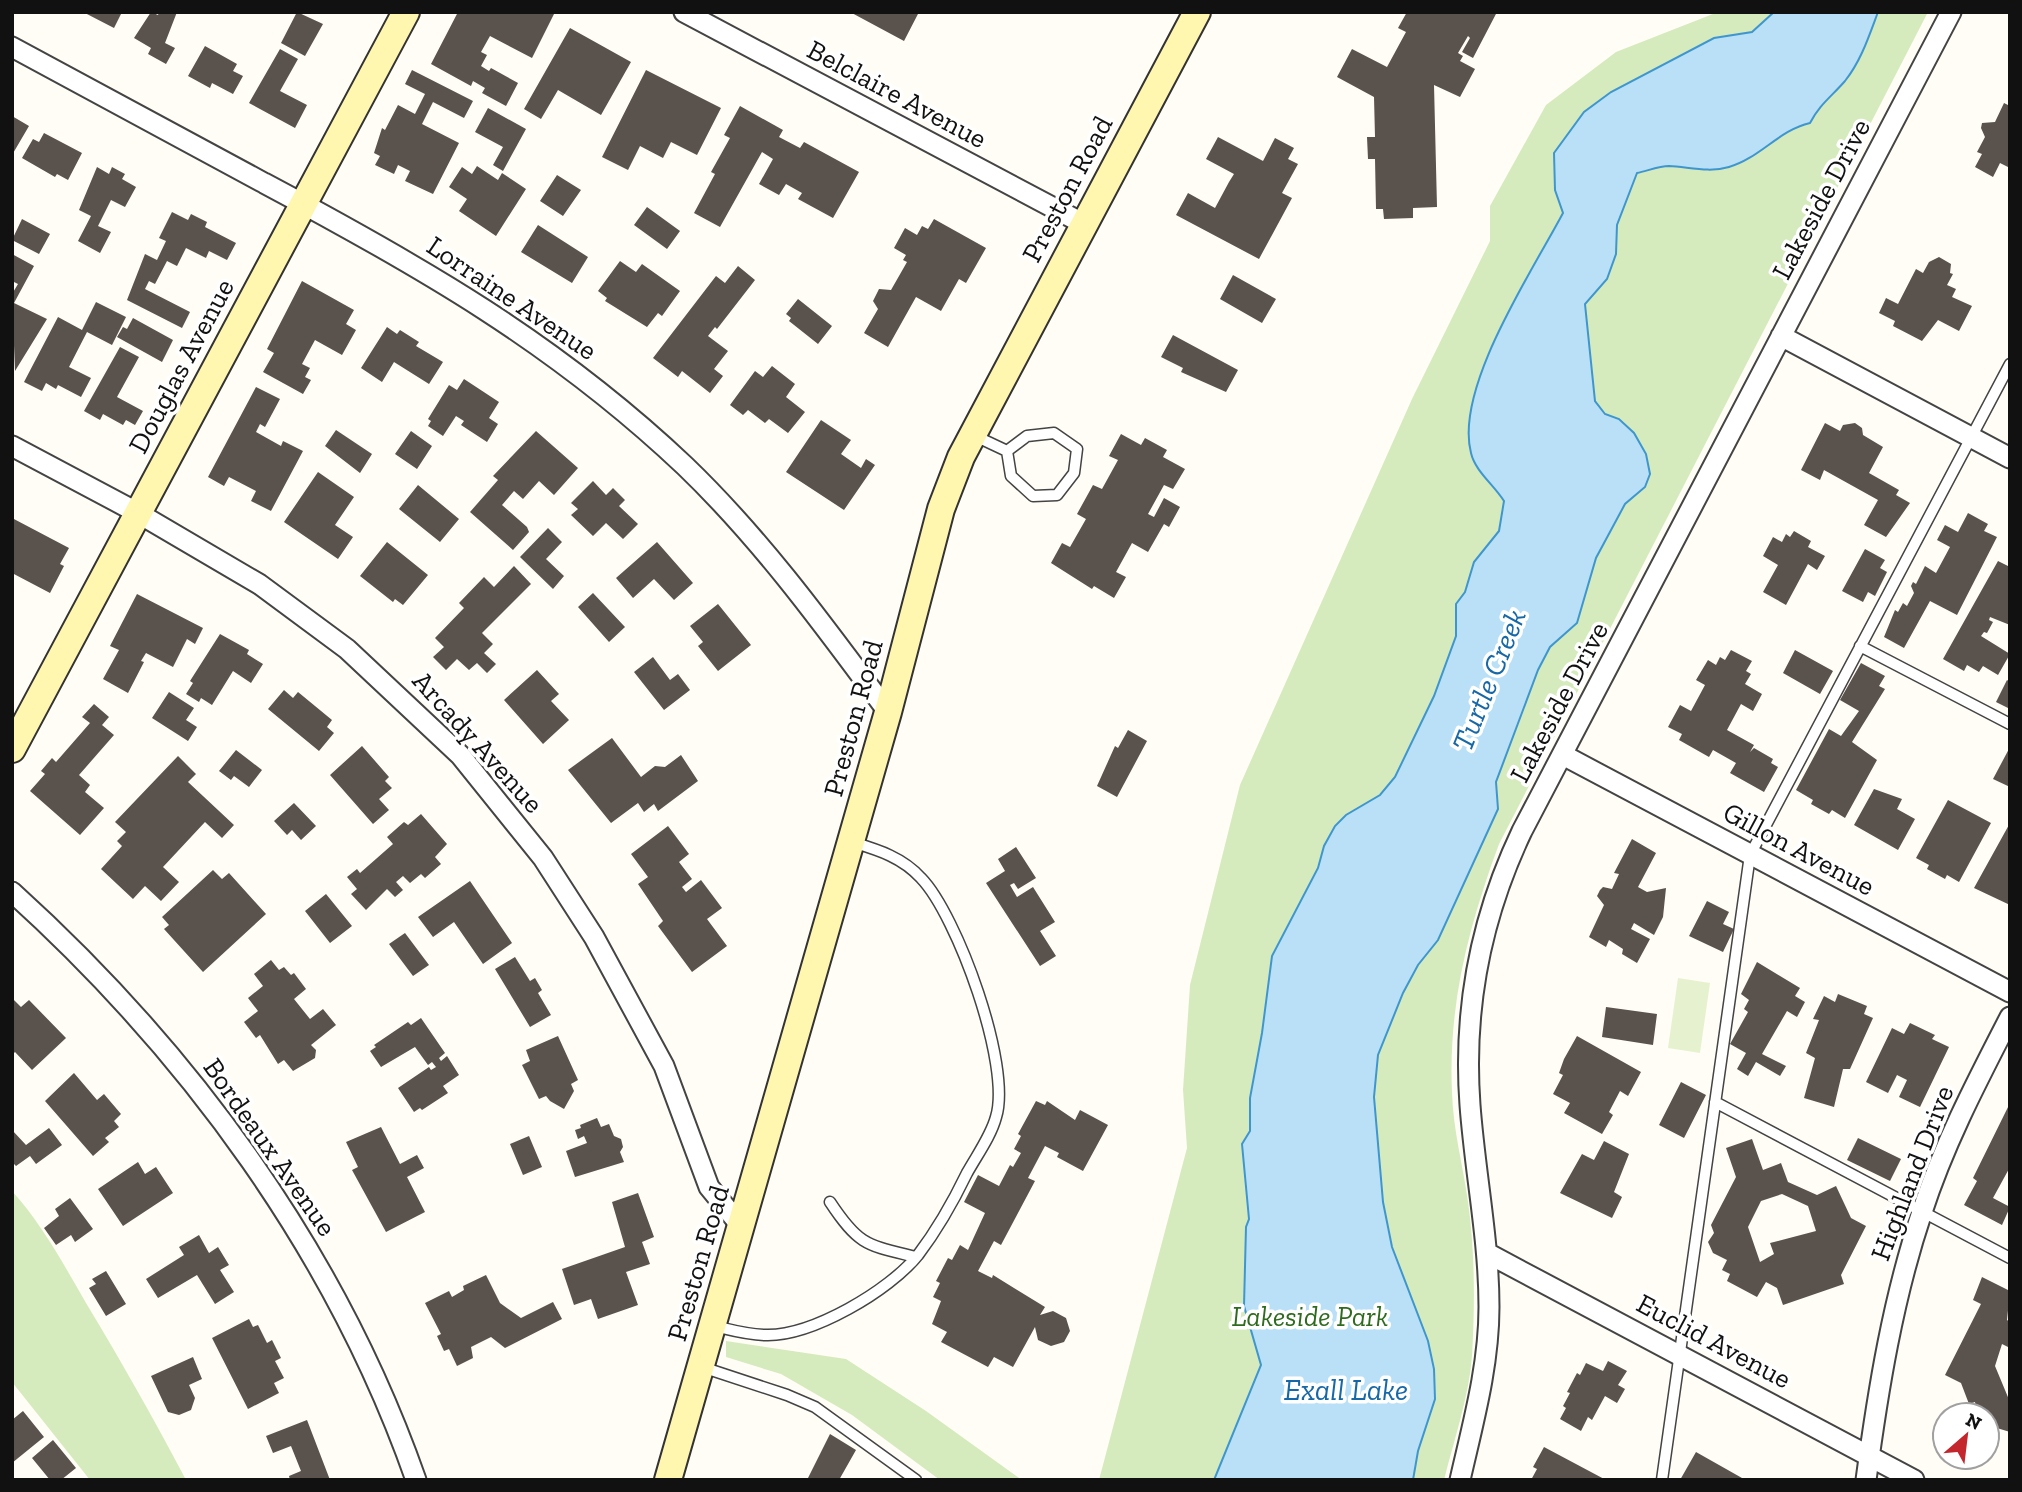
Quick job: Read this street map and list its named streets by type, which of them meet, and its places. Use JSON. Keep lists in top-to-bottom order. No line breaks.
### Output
{"streets":{"main road":["Preston Road","Douglas Avenue"],"street":["Belclaire Avenue","Lakeside Drive","Lorraine Avenue","Arcady Avenue","Gillon Avenue","Bordeaux Avenue","Highland Drive","Euclid Avenue"]},"crossings":[["Belclaire Avenue","Preston Road"],["Preston Road","Lorraine Avenue"],["Preston Road","Arcady Avenue"],["Lakeside Drive","Gillon Avenue"],["Lakeside Drive","Euclid Avenue"],["Lorraine Avenue","Douglas Avenue"],["Douglas Avenue","Arcady Avenue"],["Highland Drive","Euclid Avenue"]],"water":["Turtle Creek","Exall Lake"],"parks":["Lakeside Park"],"north":"top right"}
